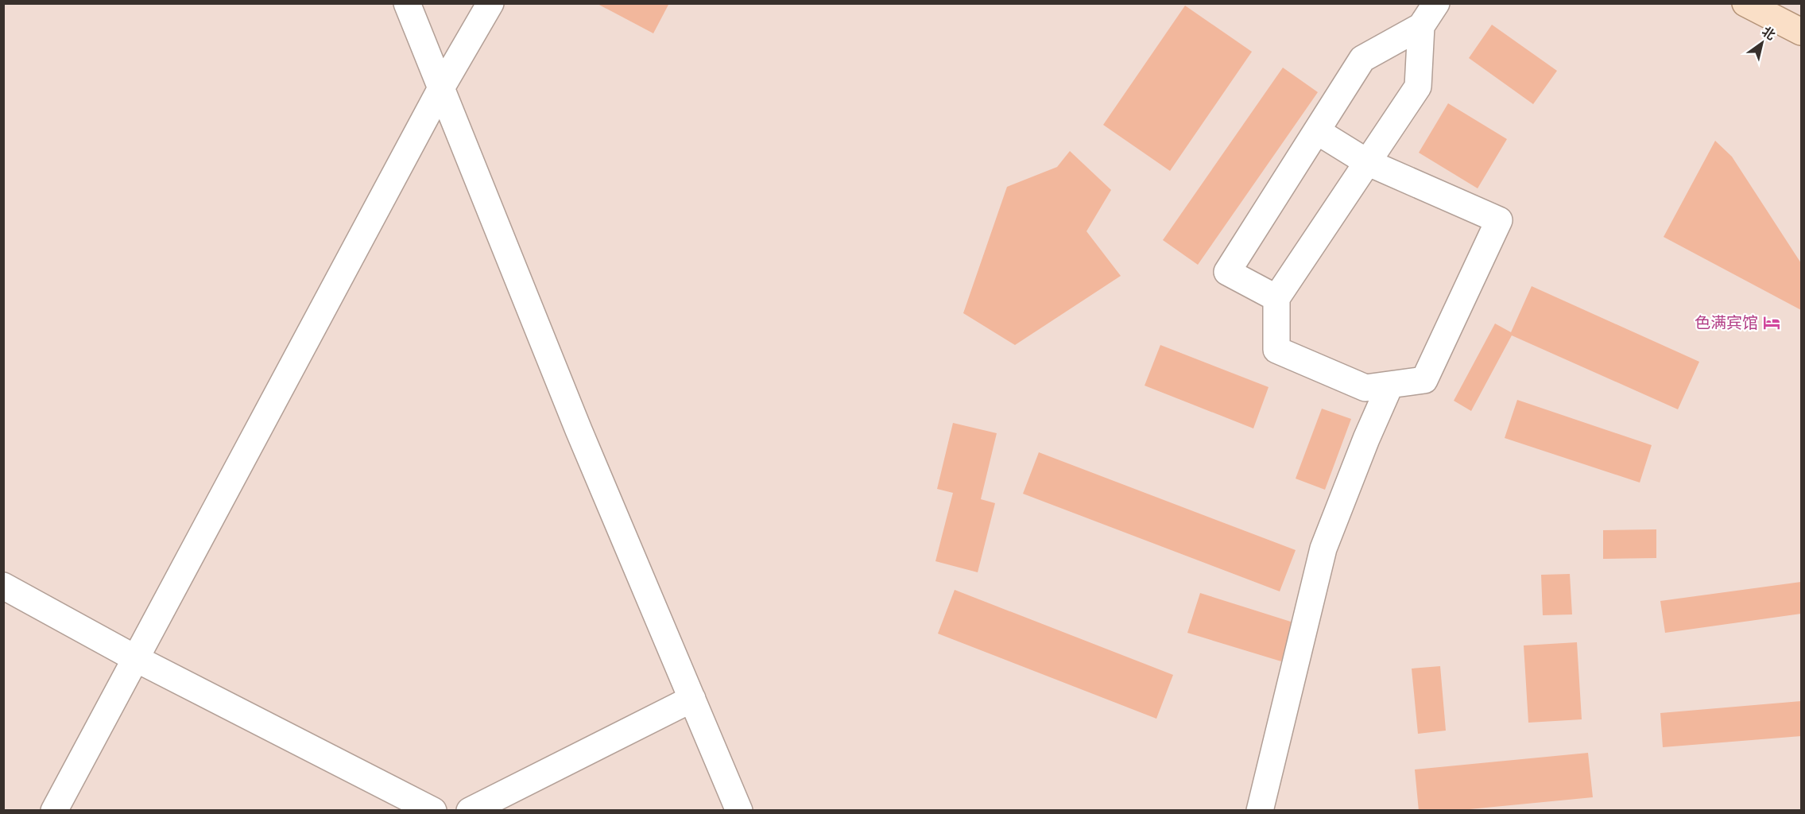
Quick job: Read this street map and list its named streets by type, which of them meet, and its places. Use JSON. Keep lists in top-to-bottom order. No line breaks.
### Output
{"places":{"hotel":["色满宾馆"]},"north":"top right"}
